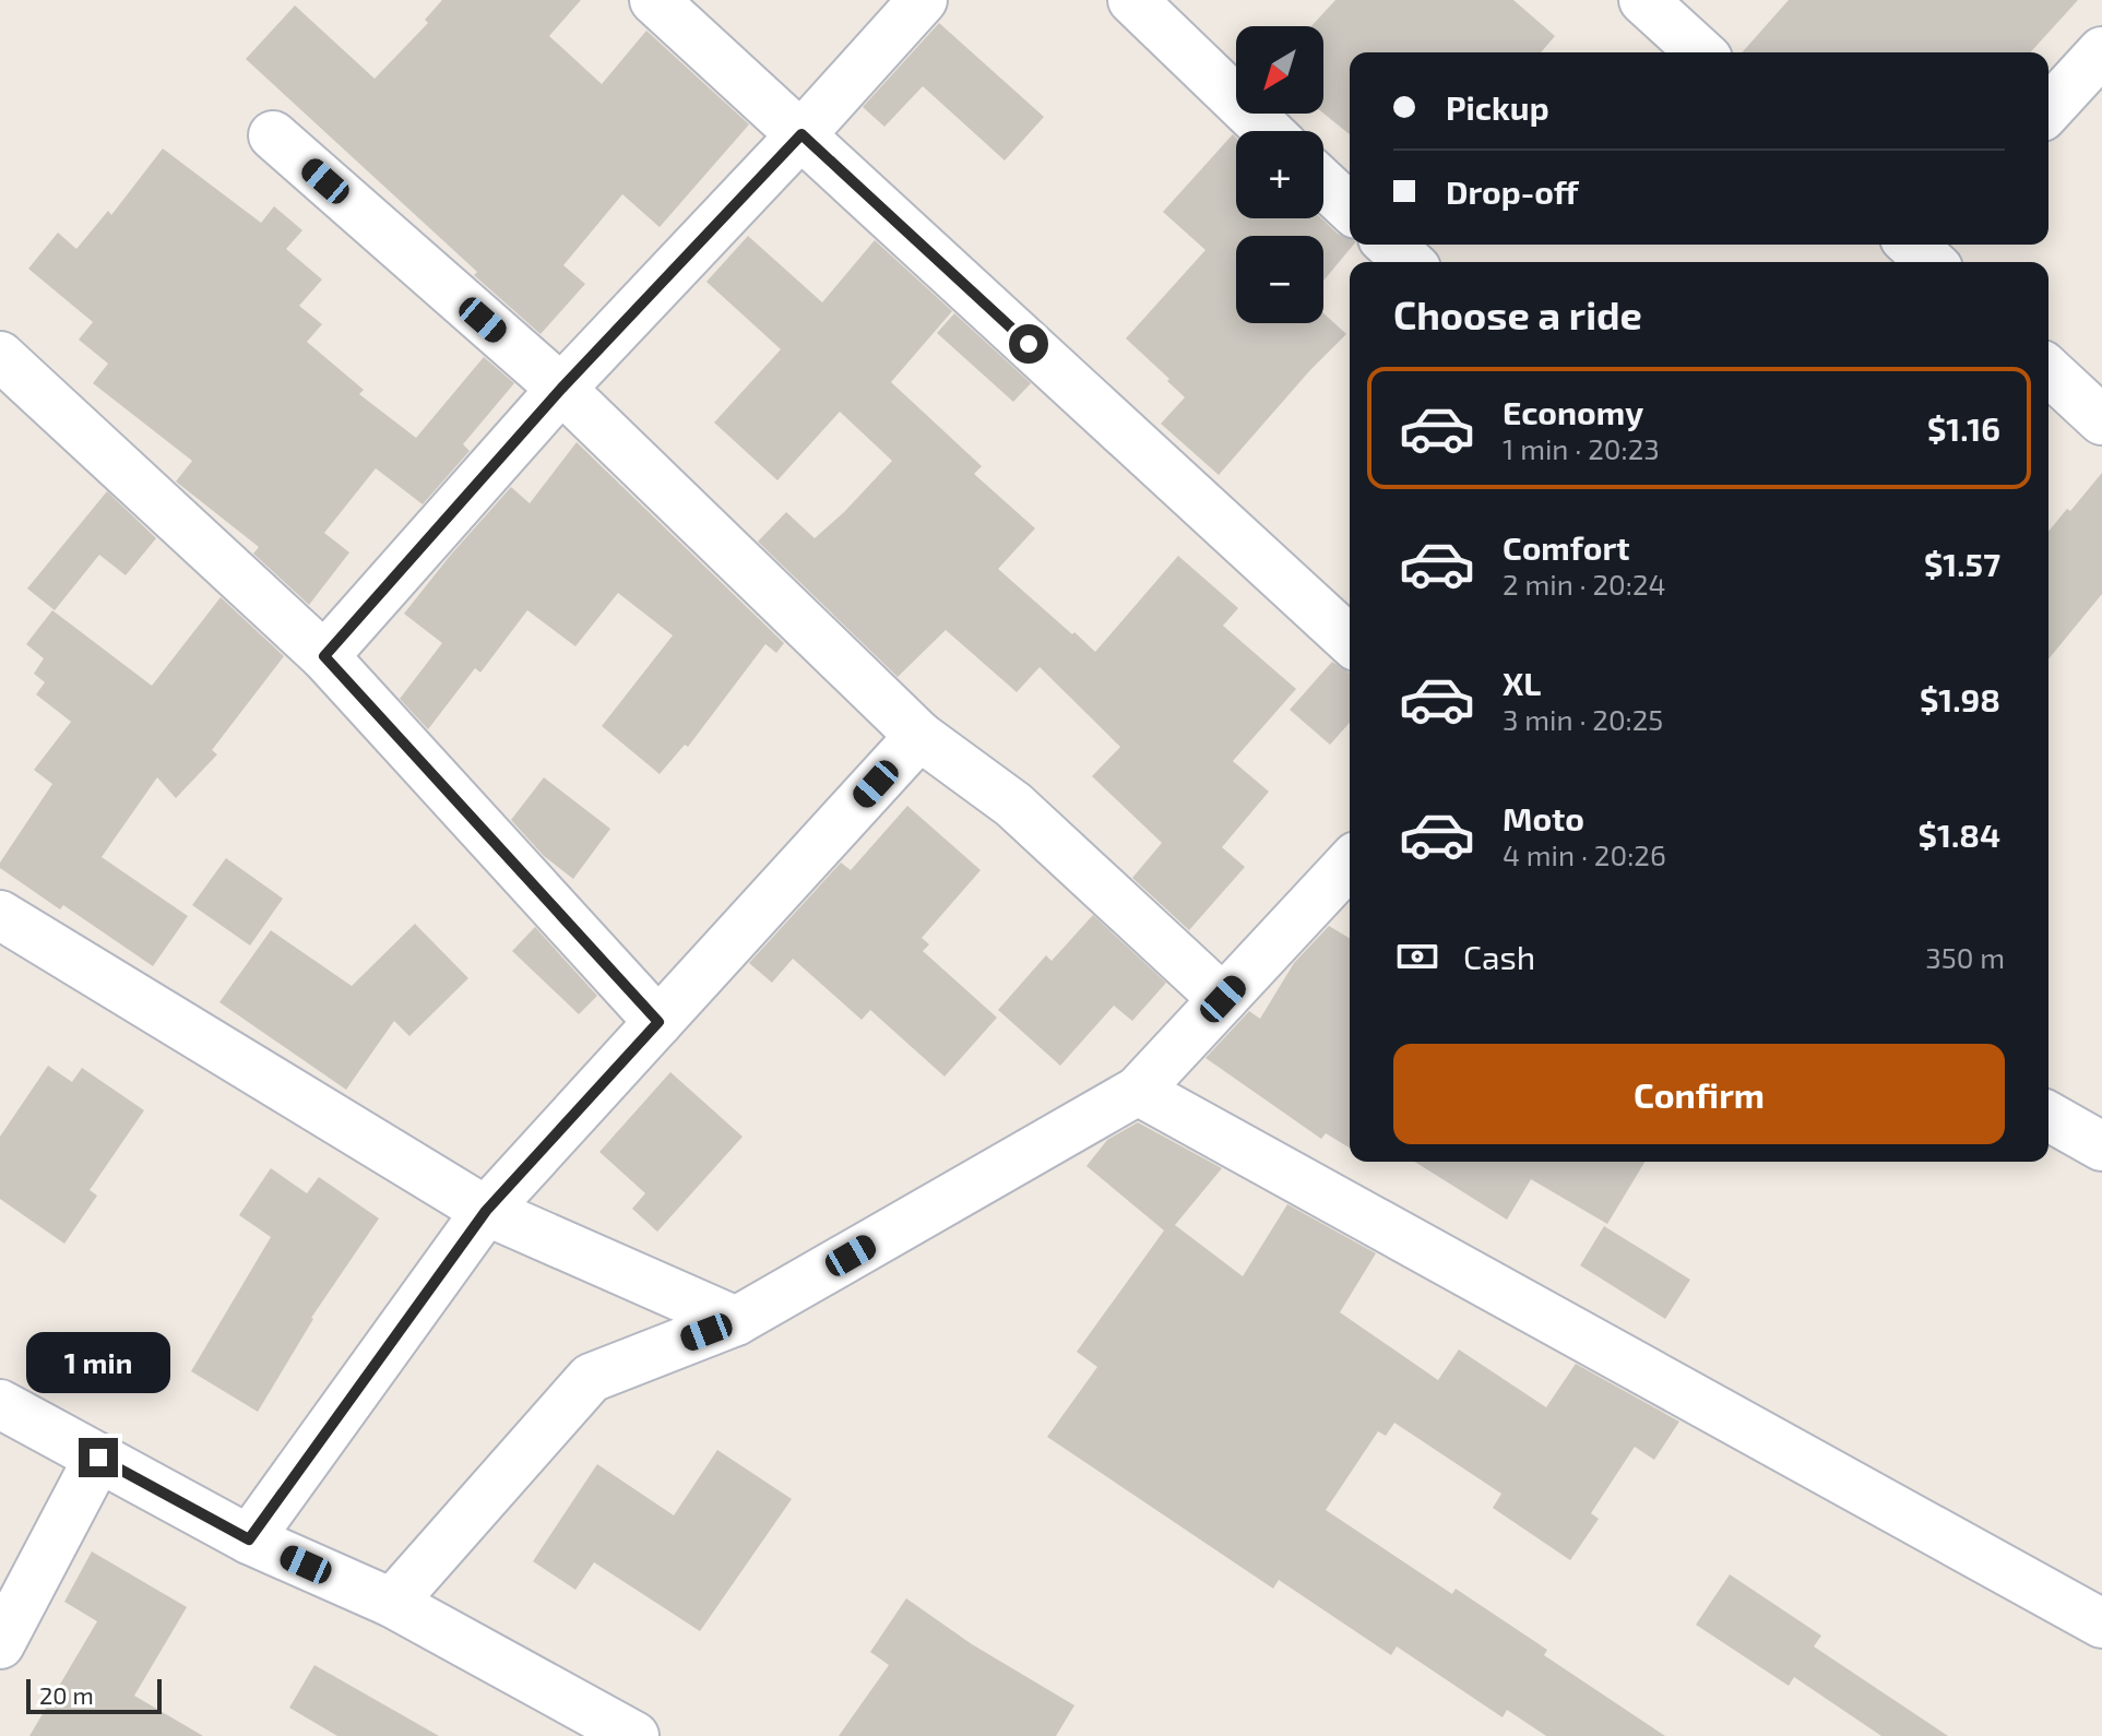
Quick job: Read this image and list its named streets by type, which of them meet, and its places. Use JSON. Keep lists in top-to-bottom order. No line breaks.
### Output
{"scale_bar":"20 m","north":"bottom left","page":{"map_buttons":["+","−"],"banner":["Pickup","Drop-off"],"heading":"Choose a ride","list":[{"name":"Economy","note":"1 min · 20:23","value":"$1.16"},{"name":"Comfort","note":"2 min · 20:24","value":"$1.57"},{"name":"XL","note":"3 min · 20:25","value":"$1.98"},{"name":"Moto","note":"4 min · 20:26","value":"$1.84"}],"pay":["Cash","350 m"],"buttons":"Confirm","bubble":"1 min","scale":"20 m"}}
